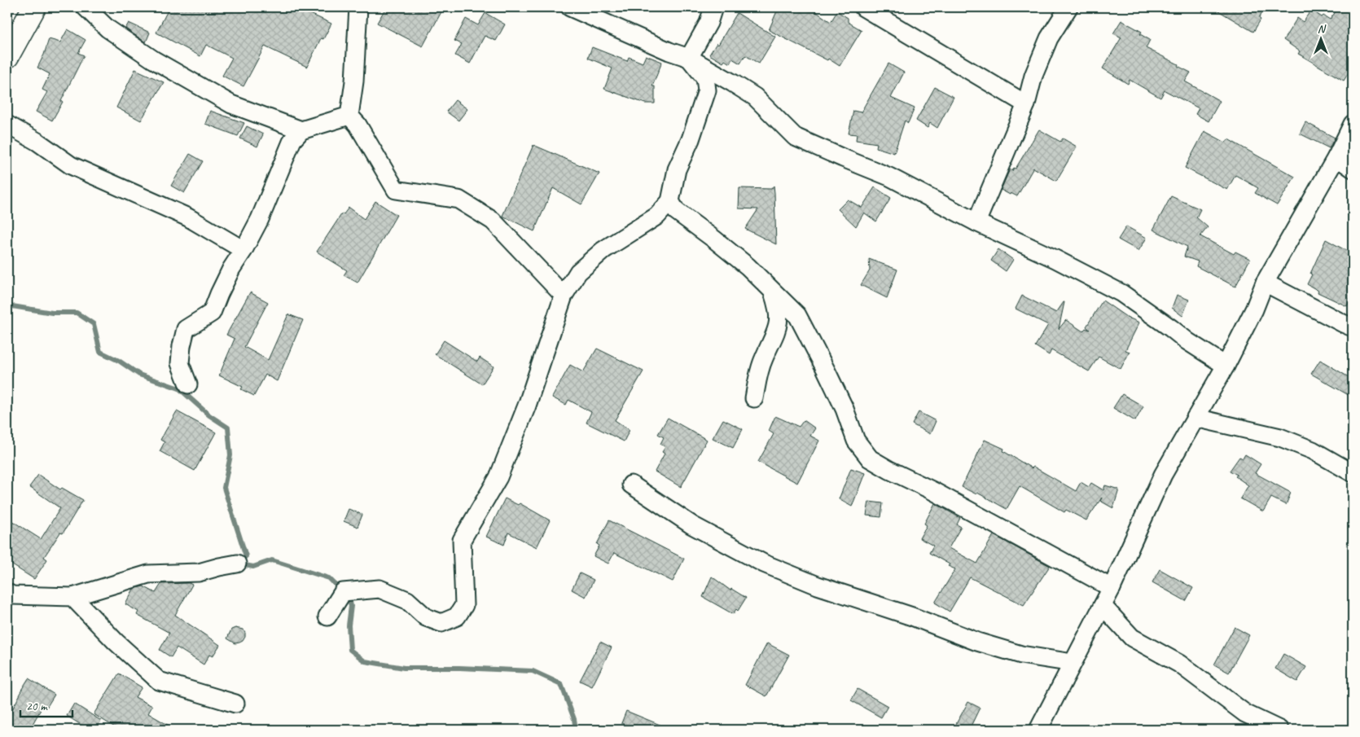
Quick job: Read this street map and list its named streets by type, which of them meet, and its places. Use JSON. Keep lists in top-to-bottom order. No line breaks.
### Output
{"scale_bar":"20 m","north":"top"}
